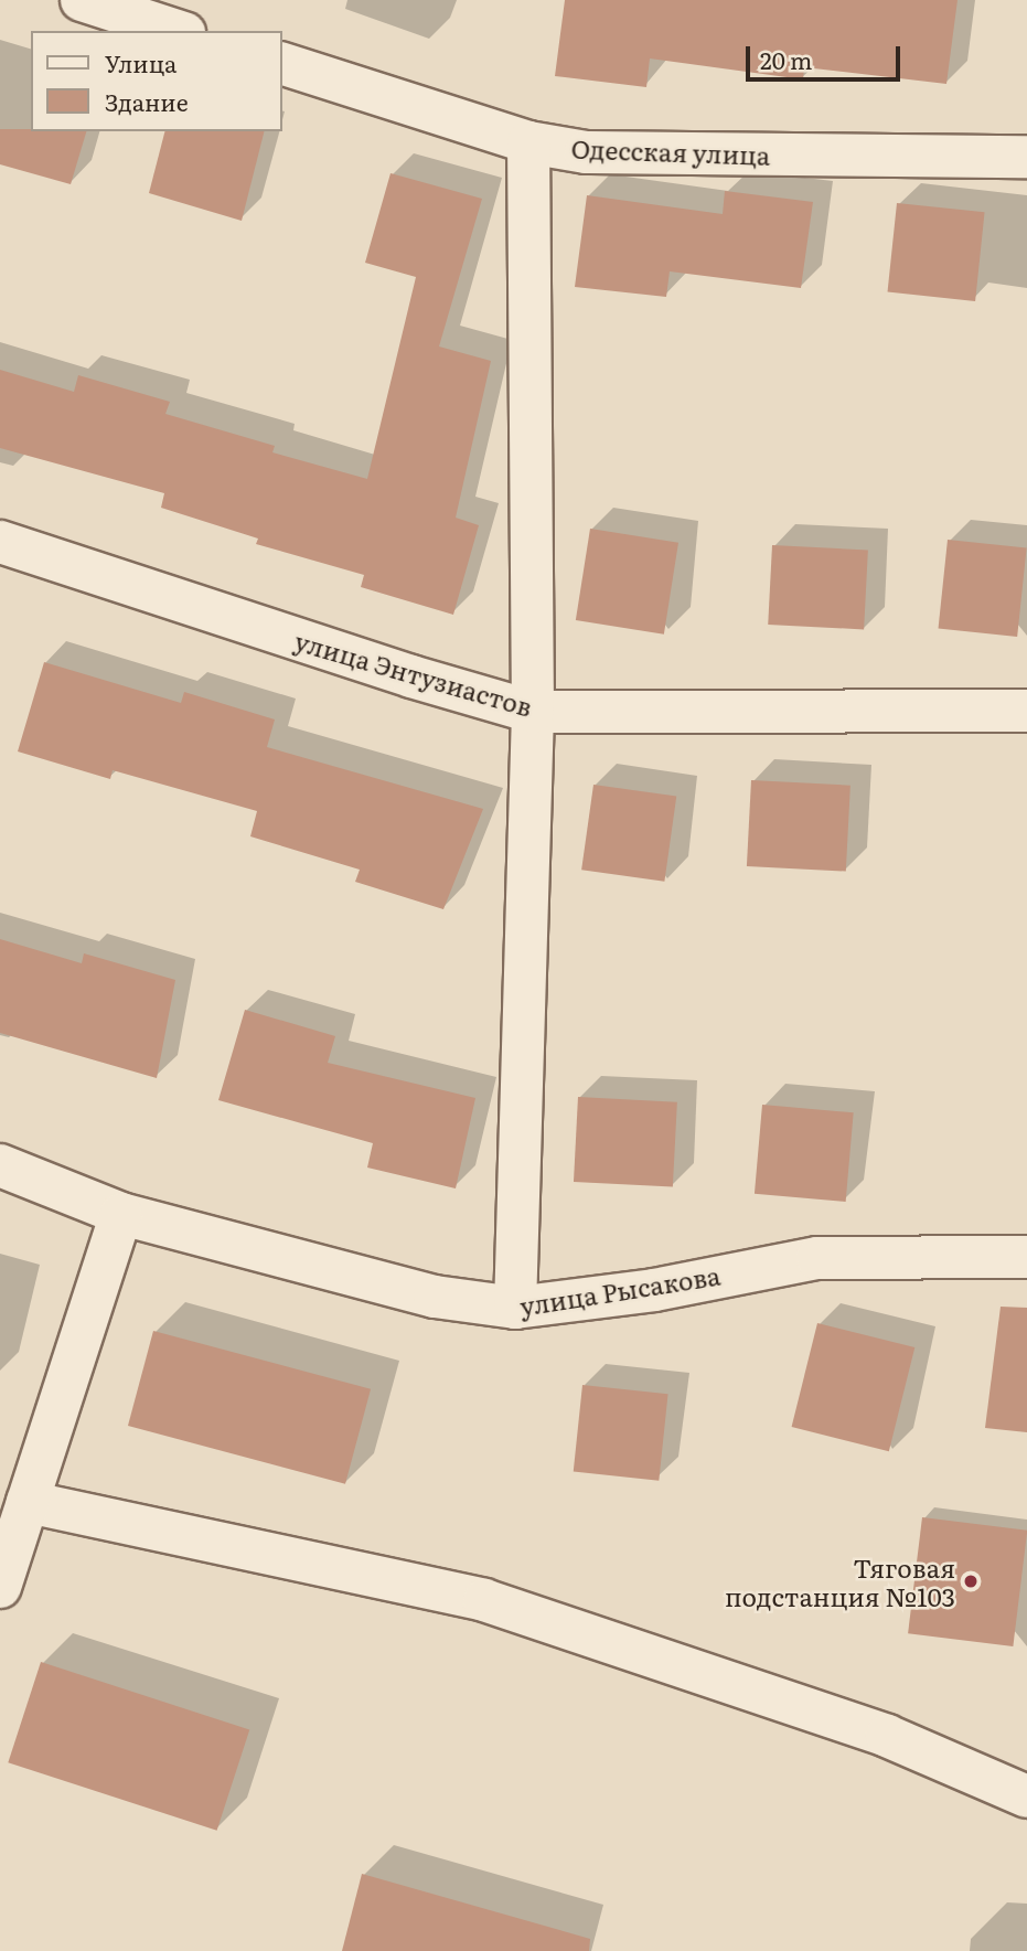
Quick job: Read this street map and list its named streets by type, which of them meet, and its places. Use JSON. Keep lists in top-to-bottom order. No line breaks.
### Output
{"streets":{"street":["Одесская улица","улица Энтузиастов","улица Рысакова"]},"places":["Тяговая подстанция №103"],"legend":["Улица","Здание"],"scale_bar":"20 m"}
